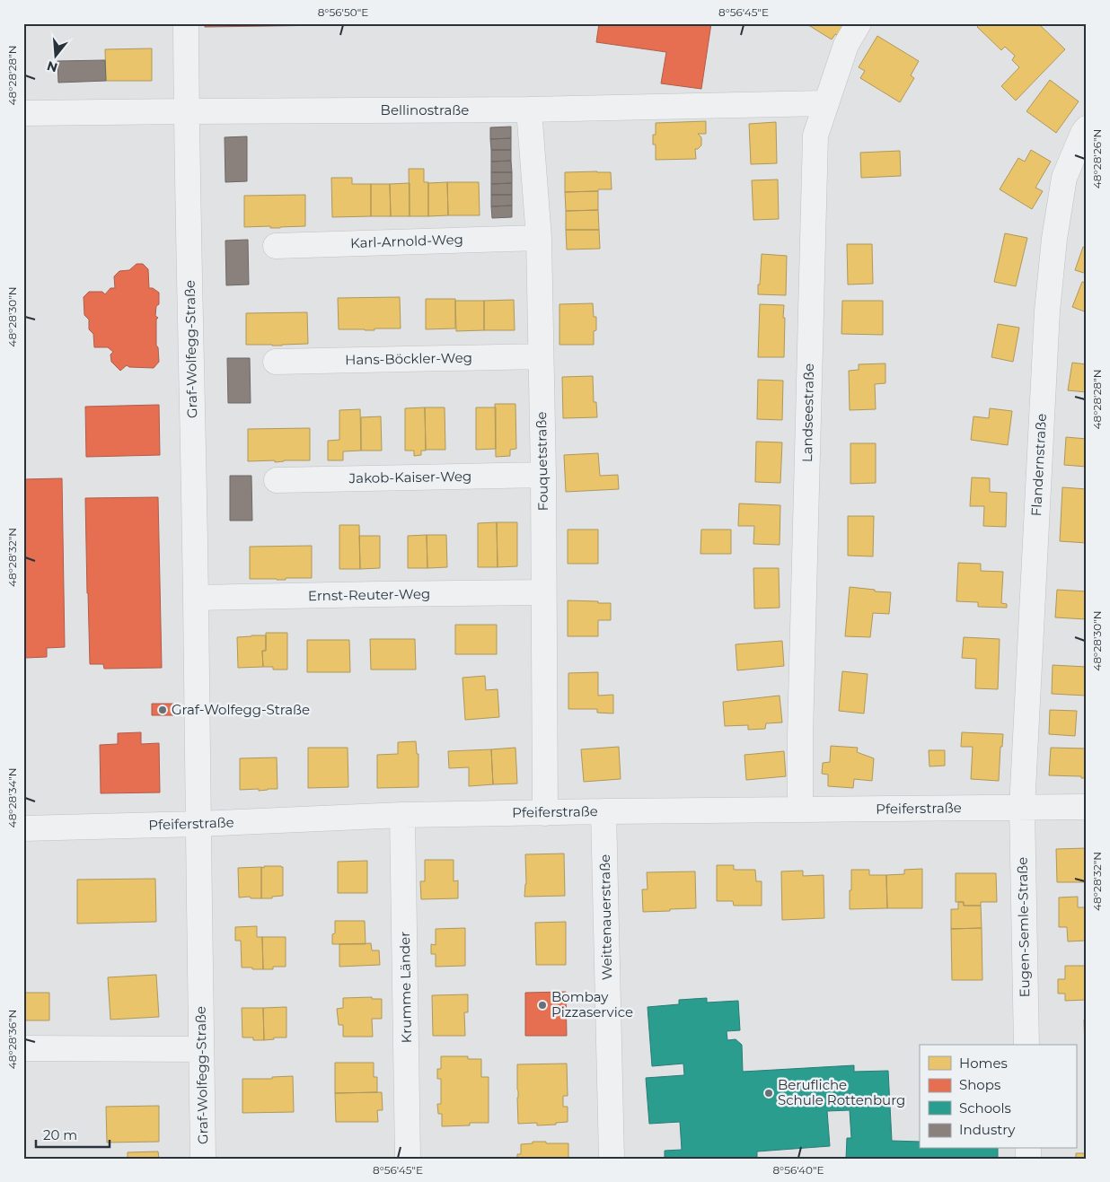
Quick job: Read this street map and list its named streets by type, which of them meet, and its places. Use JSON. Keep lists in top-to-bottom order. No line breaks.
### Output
{"streets":{"street":["Bellinostraße","Karl-Arnold-Weg","Graf-Wolfegg-Straße","Hans-Böckler-Weg","Landseestraße","Fouquetstraße","Flandernstraße","Jakob-Kaiser-Weg","Ernst-Reuter-Weg","Pfeiferstraße","Weittenauerstraße","Eugen-Semle-Straße","Krumme Länder"]},"crossings":[["Bellinostraße","Graf-Wolfegg-Straße"],["Bellinostraße","Landseestraße"],["Bellinostraße","Fouquetstraße"],["Karl-Arnold-Weg","Fouquetstraße"],["Graf-Wolfegg-Straße","Ernst-Reuter-Weg"],["Graf-Wolfegg-Straße","Pfeiferstraße"],["Hans-Böckler-Weg","Fouquetstraße"],["Landseestraße","Pfeiferstraße"],["Fouquetstraße","Jakob-Kaiser-Weg"],["Fouquetstraße","Ernst-Reuter-Weg"],["Fouquetstraße","Pfeiferstraße"],["Flandernstraße","Pfeiferstraße"],["Flandernstraße","Eugen-Semle-Straße"],["Pfeiferstraße","Weittenauerstraße"],["Pfeiferstraße","Eugen-Semle-Straße"],["Pfeiferstraße","Krumme Länder"]],"places":["Graf-Wolfegg-Straße","Bombay Pizzaservice","Berufliche Schule Rottenburg"],"legend":["Homes","Shops","Schools","Industry"],"scale_bar":"20 m","north":"bottom","coordinates":["8°56'50\"E","8°56'45\"E","48°28'28\"N","48°28'26\"N","48°28'30\"N","48°28'32\"N","48°28'34\"N","48°28'36\"N","8°56'40\"E"]}
